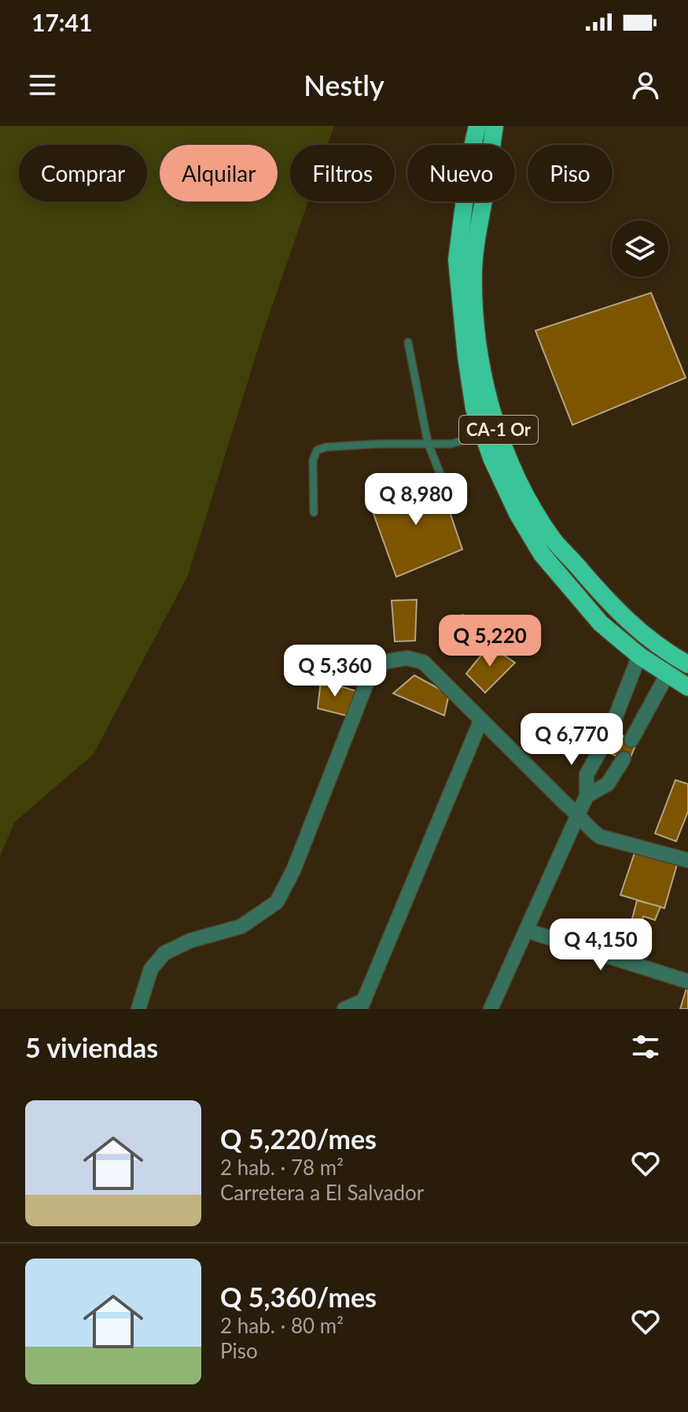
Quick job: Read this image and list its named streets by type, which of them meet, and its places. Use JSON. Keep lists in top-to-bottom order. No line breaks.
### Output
{"streets":{"highway":["CA-1 Or"]},"page":{"status":"17:41","header":"Nestly","chip":["Comprar","Alquilar","Filtros","Nuevo","Piso"],"price":["Q 8,980","Q 5,220","Q 5,360","Q 6,770","Q 4,150"],"heading":"5 viviendas","list":[{"name":"Q 5,220/mes","note":"2 hab. · 78 m² · Carretera a El Salvador"},{"name":"Q 5,360/mes","note":"2 hab. · 80 m² · Piso"}]}}
